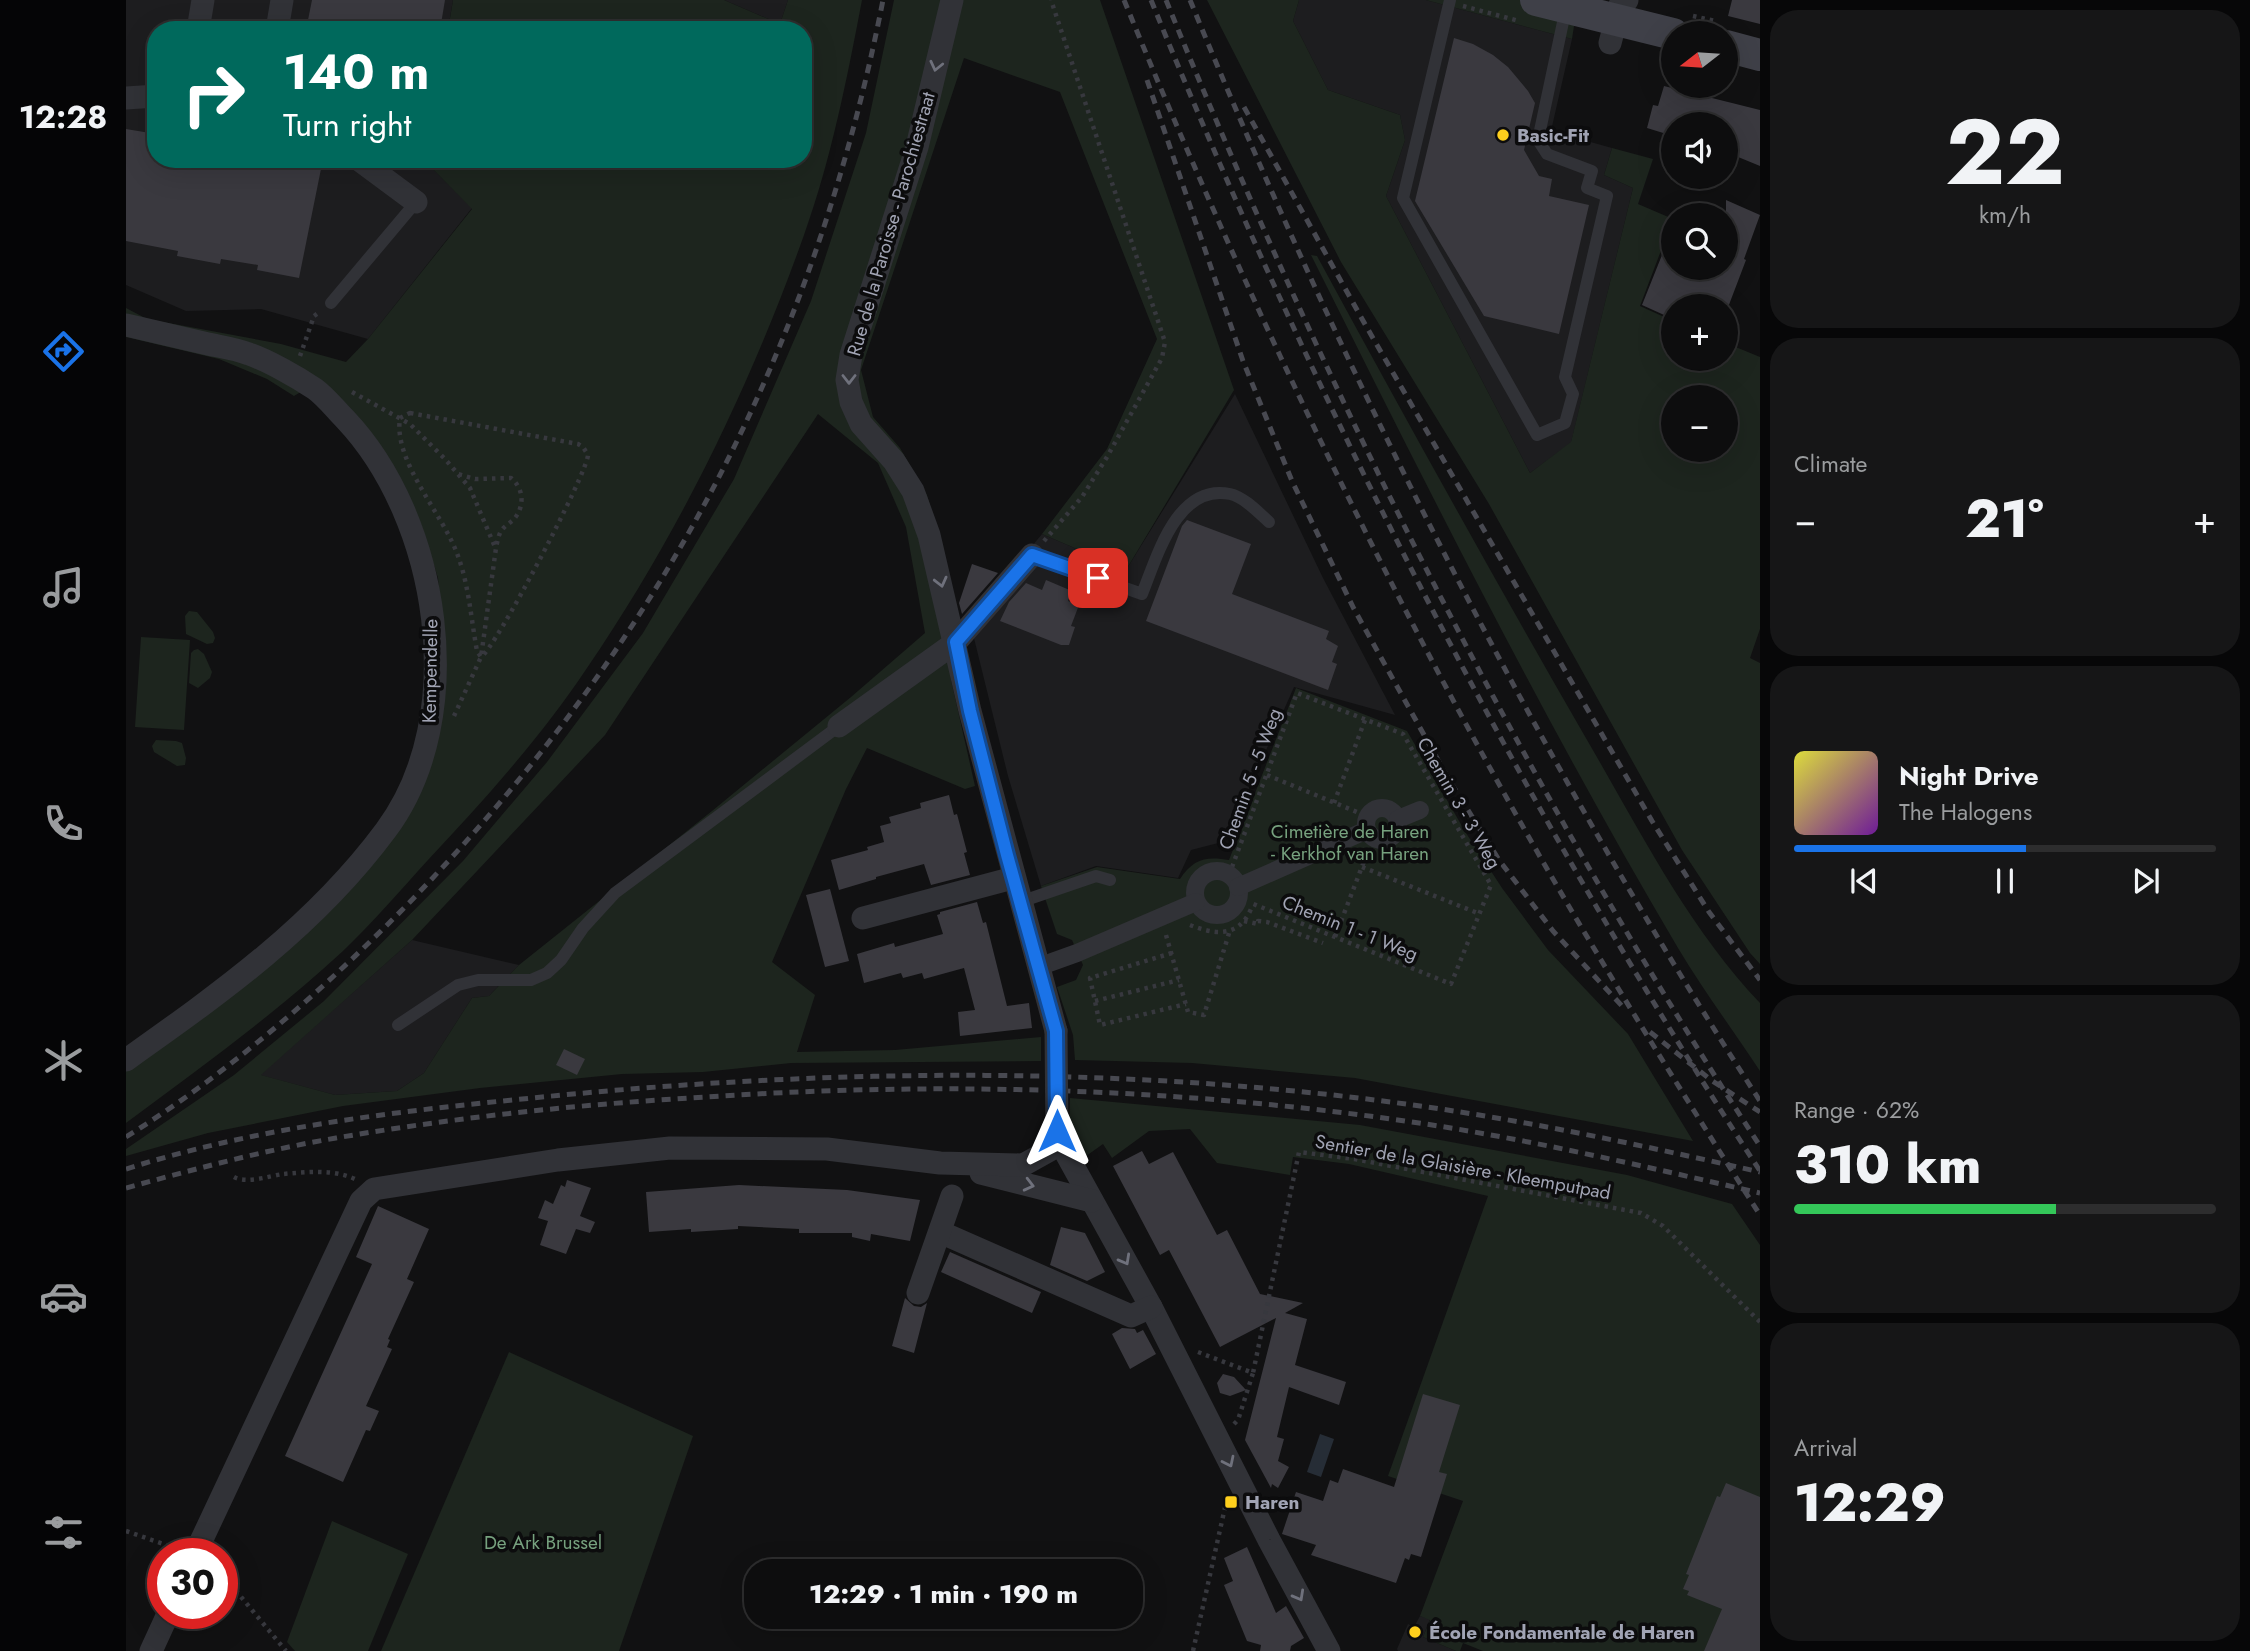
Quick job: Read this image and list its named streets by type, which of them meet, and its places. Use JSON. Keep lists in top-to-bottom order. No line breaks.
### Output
{"streets":{"street":["Rue de la Paroisse - Parochiestraat","Kempendelle"],"path":["Chemin 5 - 5 Weg","Chemin 3 - 3 Weg","Chemin 1 - 1 Weg","Sentier de la Glaisière - Kleemputpad"]},"crossings":[["Chemin 5 - 5 Weg","Chemin 3 - 3 Weg"],["Chemin 5 - 5 Weg","Chemin 1 - 1 Weg"],["Chemin 3 - 3 Weg","Chemin 1 - 1 Weg"]],"one_way":["Rue de la Paroisse - Parochiestraat"],"parks":["Cimetière de Haren - Kerkhof van Haren","De Ark Brussel"],"places":{"other":["Basic-Fit","École Fondamentale de Haren"],"transit":["Haren"]},"north":"left","page":{"tabs":"12:28","tile":[["22","km/h"],"Climate",["Range · 62%","310 km"],["Arrival","12:29"]],"map_buttons":["+","−"],"turn":["140 m","Turn right"],"heat":["−","21°","+"],"song":["Night Drive","The Halogens"],"limit":"30","trip":"12:29 · 1 min · 190 m"}}
